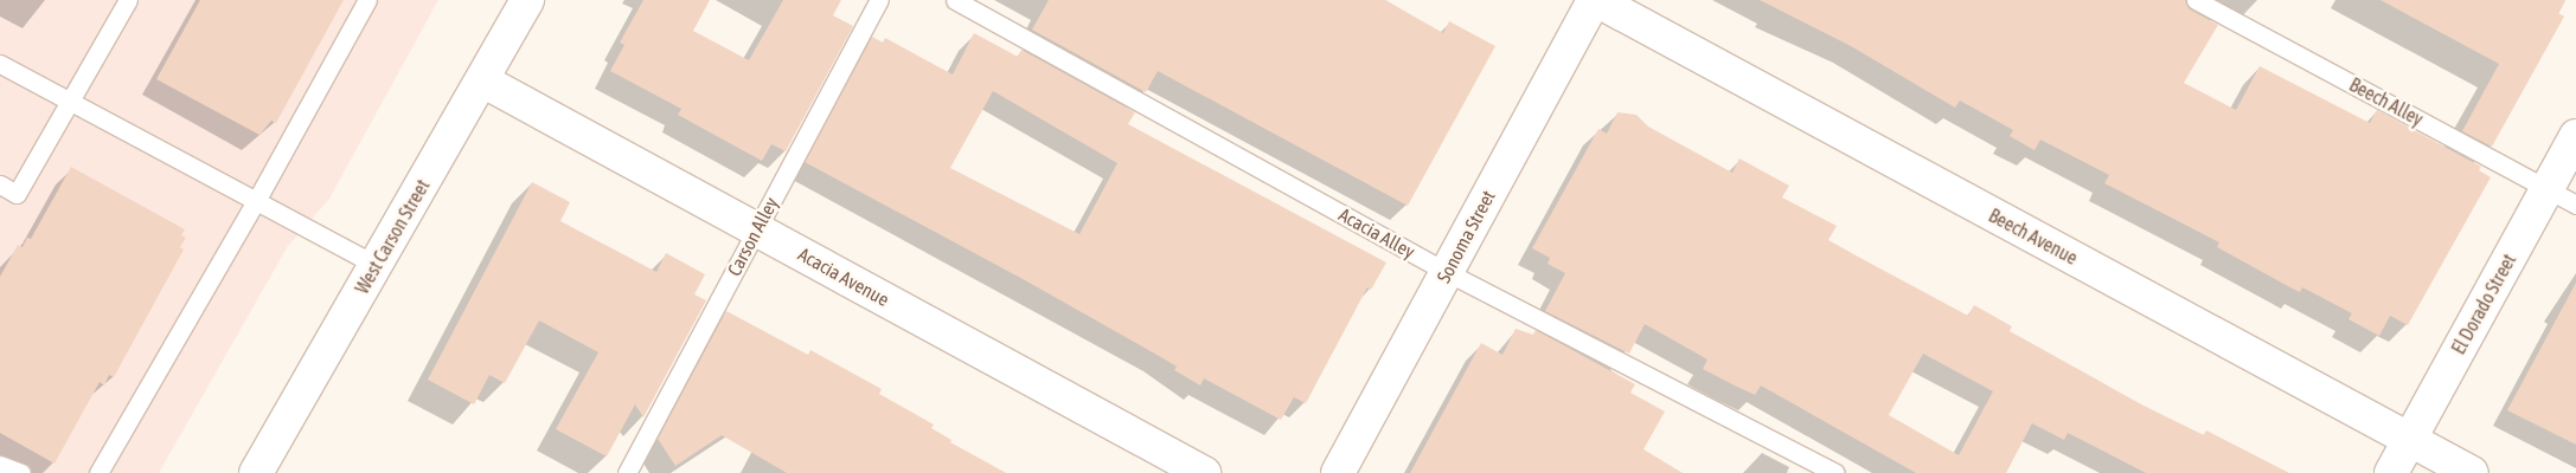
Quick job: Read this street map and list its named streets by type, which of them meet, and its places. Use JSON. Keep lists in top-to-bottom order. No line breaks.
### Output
{"streets":{"street":["West Carson Street","Sonoma Street","Beech Avenue","Acacia Avenue","El Dorado Street"],"lane":["Beech Alley","Acacia Alley","Carson Alley"]},"crossings":[["Beech Alley","El Dorado Street"],["Acacia Alley","Sonoma Street"],["West Carson Street","Acacia Avenue"],["Carson Alley","Acacia Avenue"],["Sonoma Street","Beech Avenue"],["Beech Avenue","El Dorado Street"]]}
